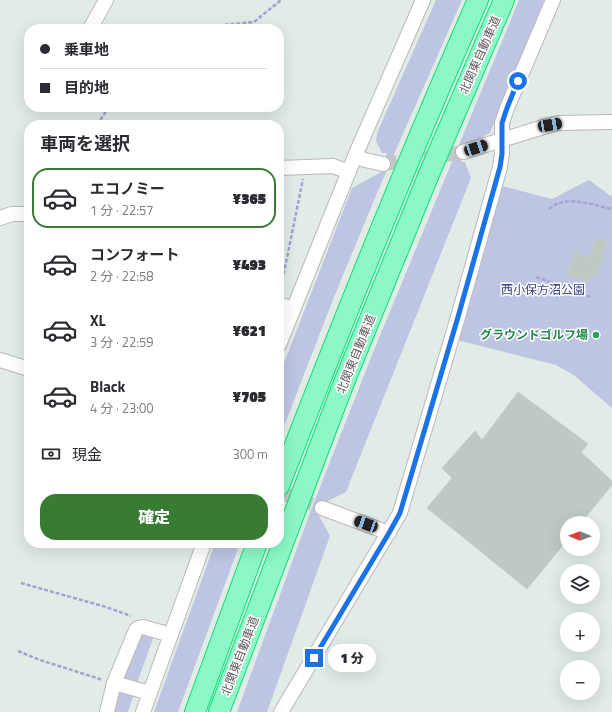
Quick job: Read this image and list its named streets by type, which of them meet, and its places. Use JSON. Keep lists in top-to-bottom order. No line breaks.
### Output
{"streets":{"highway":["北関東自動車道"]},"parks":["西小保方沼公園"],"places":["グラウンドゴルフ場"],"north":"left","page":{"banner":["乗車地","目的地"],"heading":"車両を選択","list":[{"name":"エコノミー","note":"1 分 · 22:57","value":"¥365"},{"name":"コンフォート","note":"2 分 · 22:58","value":"¥493"},{"name":"XL","note":"3 分 · 22:59","value":"¥621"},{"name":"Black","note":"4 分 · 23:00","value":"¥705"}],"pay":["現金","300 m"],"buttons":"確定","map_buttons":["+","−"],"bubble":"1 分"}}
